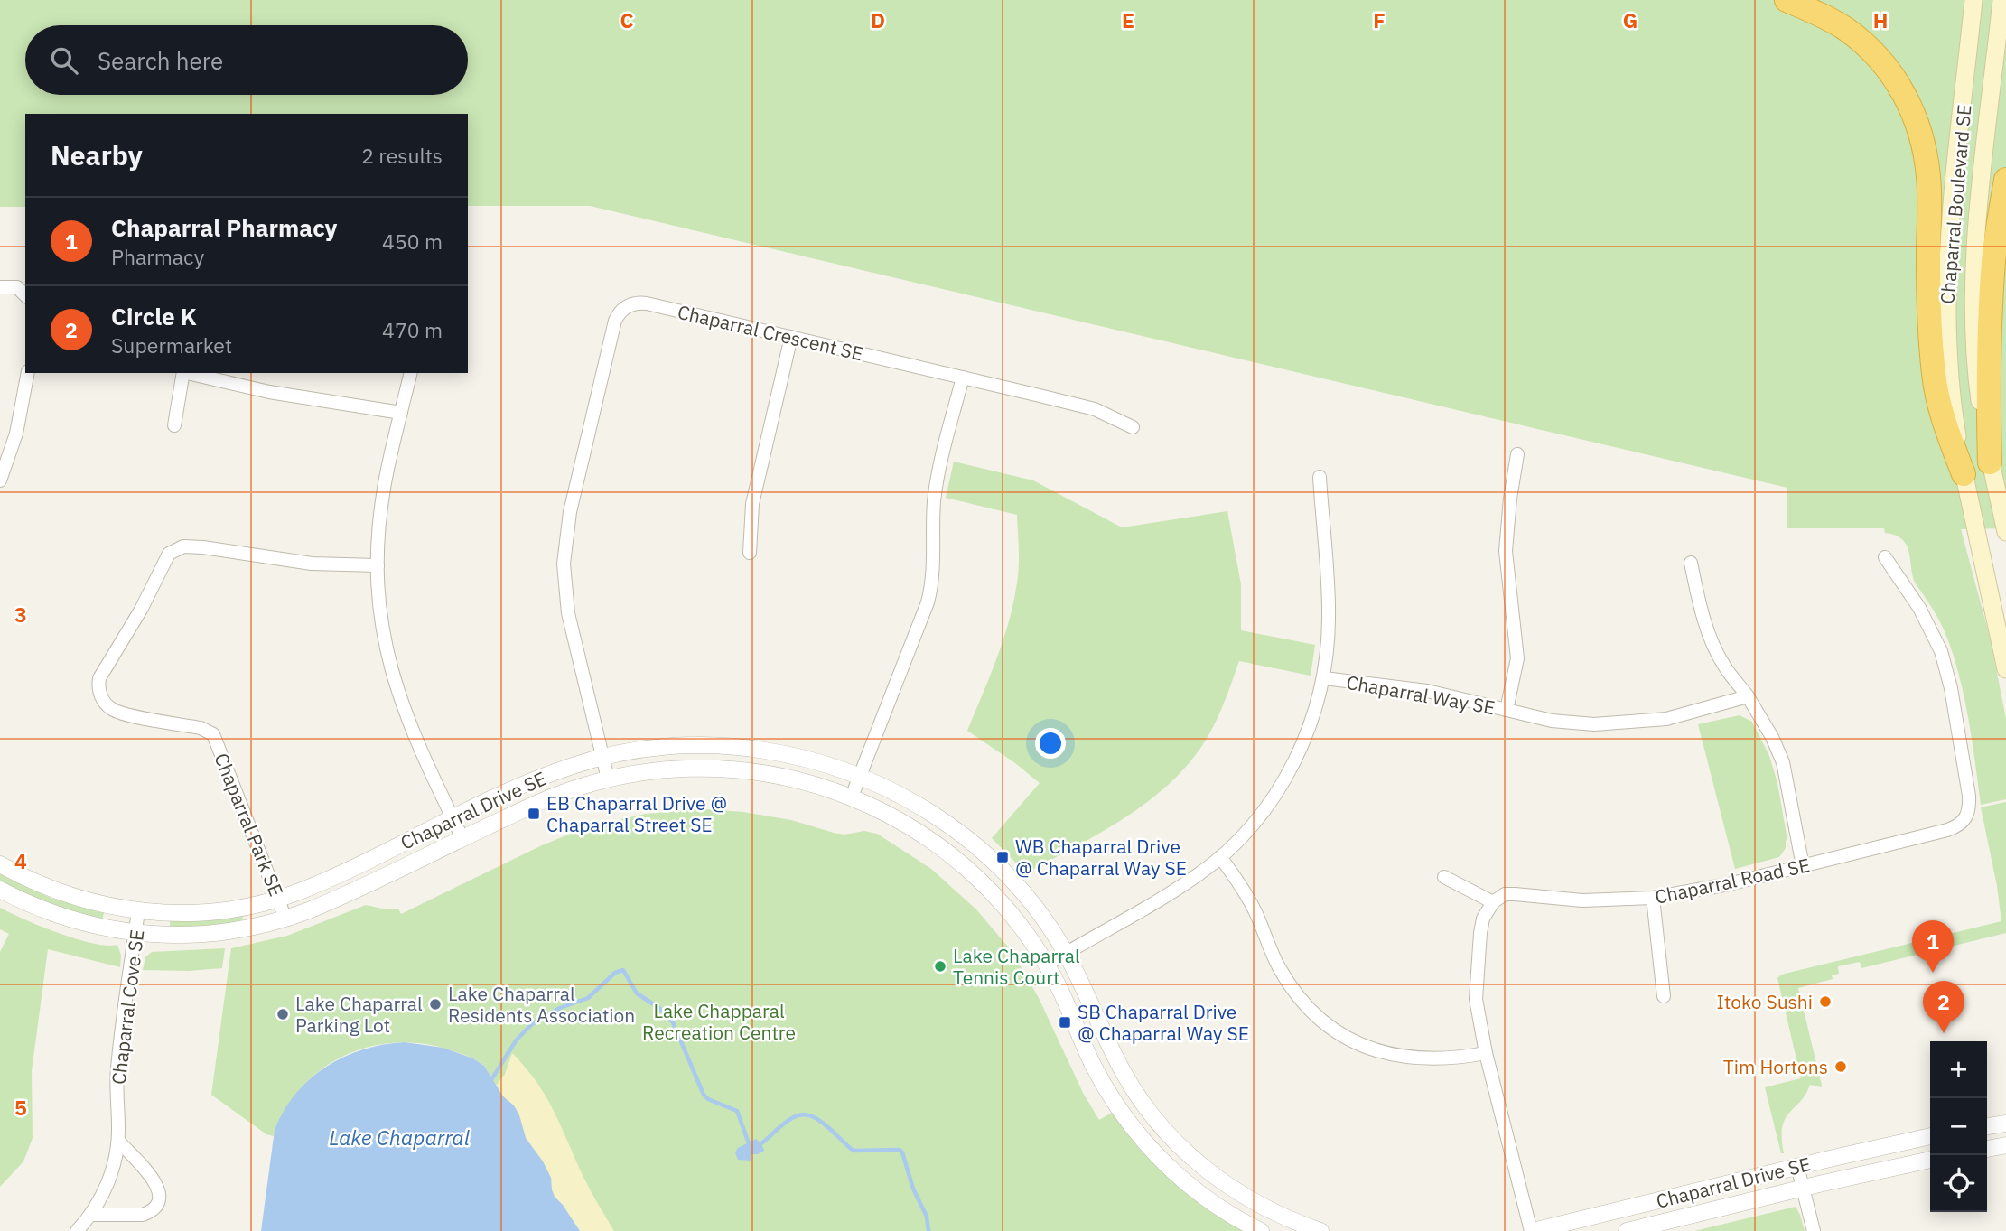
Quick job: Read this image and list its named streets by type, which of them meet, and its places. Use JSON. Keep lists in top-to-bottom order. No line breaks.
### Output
{"streets":{"main road":["Chaparral Boulevard SE"],"street":["Chaparral Crescent SE","Chaparral Way SE","Chaparral Drive SE","Chaparral Park SE","Chaparral Road SE","Chaparral Cove SE"]},"crossings":[["Chaparral Crescent SE","Chaparral Drive SE"],["Chaparral Way SE","Chaparral Drive SE"],["Chaparral Drive SE","Chaparral Park SE"],["Chaparral Drive SE","Chaparral Cove SE"]],"water":["Lake Chaparral"],"parks":["Lake Chapparal Recreation Centre"],"places":{"transit":["EB Chaparral Drive @ Chaparral Street SE","WB Chaparral Drive @ Chaparral Way SE","SB Chaparral Drive @ Chaparral Way SE"],"other":["Lake Chaparral Tennis Court","Itoko Sushi","Lake Chaparral Residents Association","Lake Chaparral Parking Lot","Tim Hortons"]},"page":{"search":"Search here","heading":["Nearby","2 results"],"list":[{"mark":"1","name":"Chaparral Pharmacy","note":"Pharmacy","value":"450 m"},{"mark":"2","name":"Circle K","note":"Supermarket","value":"470 m"}],"pins":["1","2"],"map_buttons":["+","−"]},"grid":{"columns":["C","D","E","F","G","H"],"rows":["3","4","5"]}}
